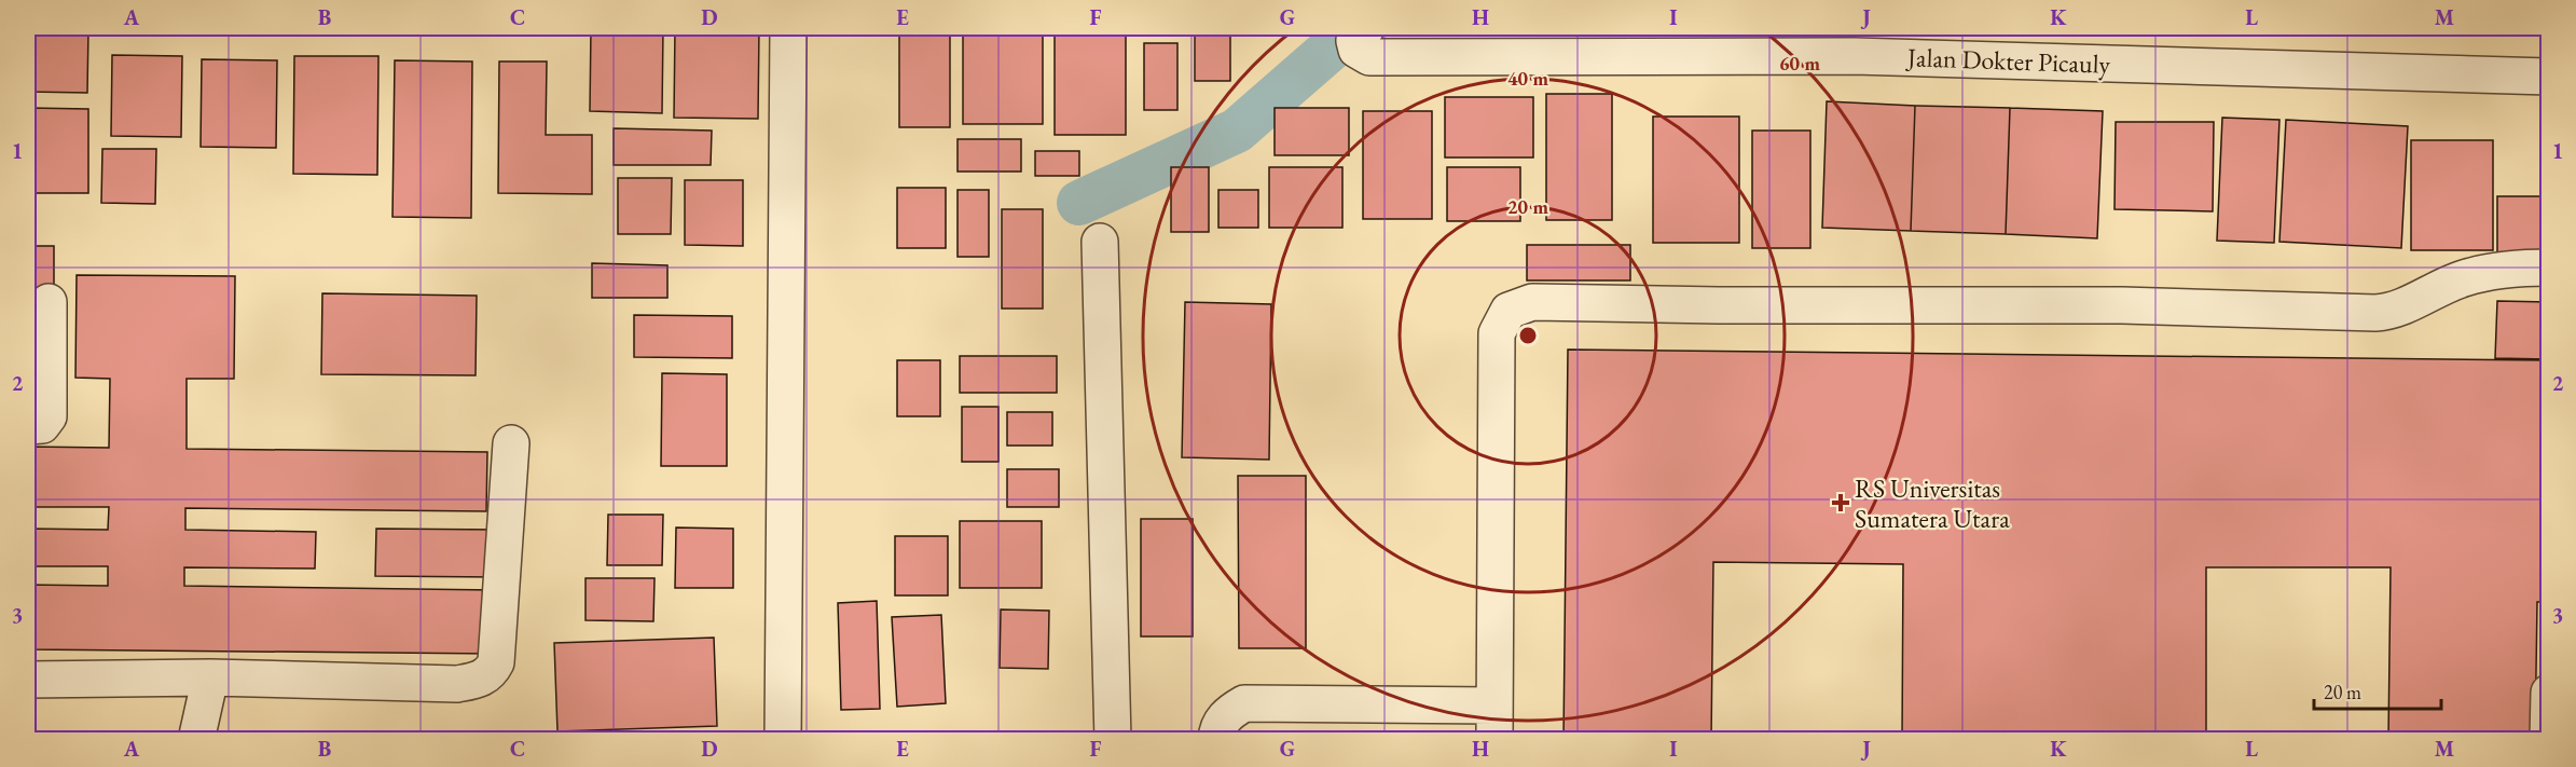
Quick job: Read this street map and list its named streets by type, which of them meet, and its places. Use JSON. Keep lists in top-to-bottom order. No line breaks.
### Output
{"streets":{"street":["Jalan Dokter Picauly"]},"places":{"health":["RS Universitas Sumatera Utara"]},"scale_bar":"20 m","grid":{"columns":["A","B","C","D","E","F","G","H","I","J","K","L","M"],"rows":["1","2","3"]},"rings":["60 m","40 m","20 m"]}
